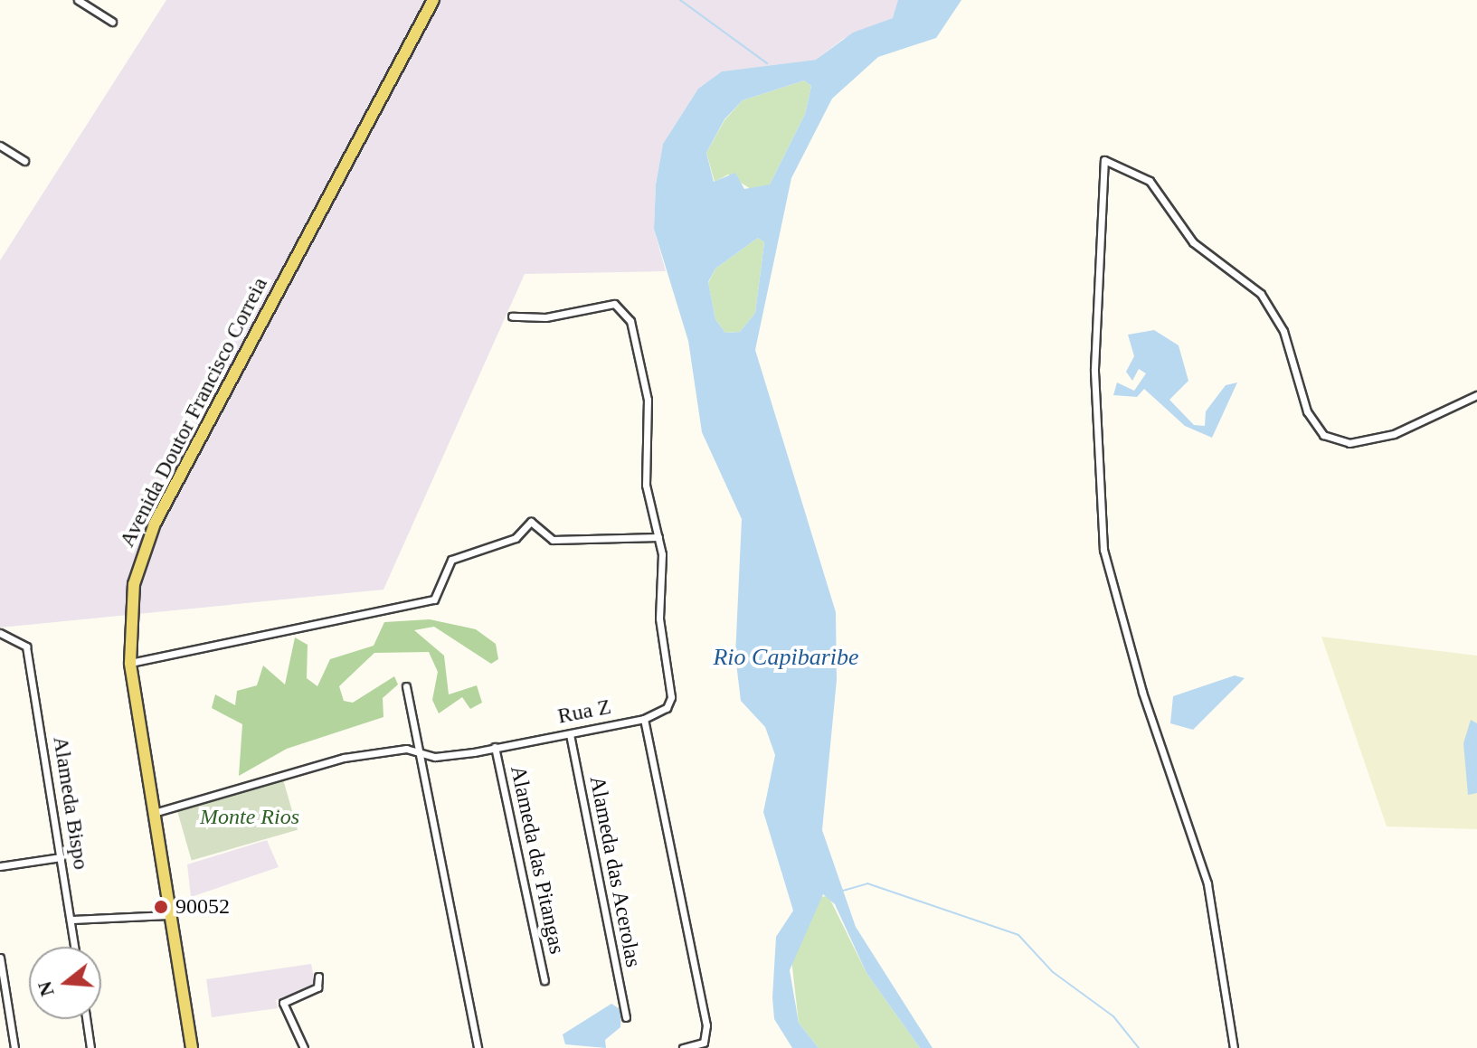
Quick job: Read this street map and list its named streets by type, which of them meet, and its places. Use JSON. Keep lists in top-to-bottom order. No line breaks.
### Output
{"streets":{"main road":["Avenida Doutor Francisco Correia"],"street":["Rua Z","Alameda Bispo","Alameda das Pitangas","Alameda das Acerolas"]},"crossings":[["Avenida Doutor Francisco Correia","Rua Z"],["Rua Z","Alameda das Pitangas"],["Rua Z","Alameda das Acerolas"]],"water":["Rio Capibaribe"],"parks":["Monte Rios"],"places":["90052"],"north":"left"}
